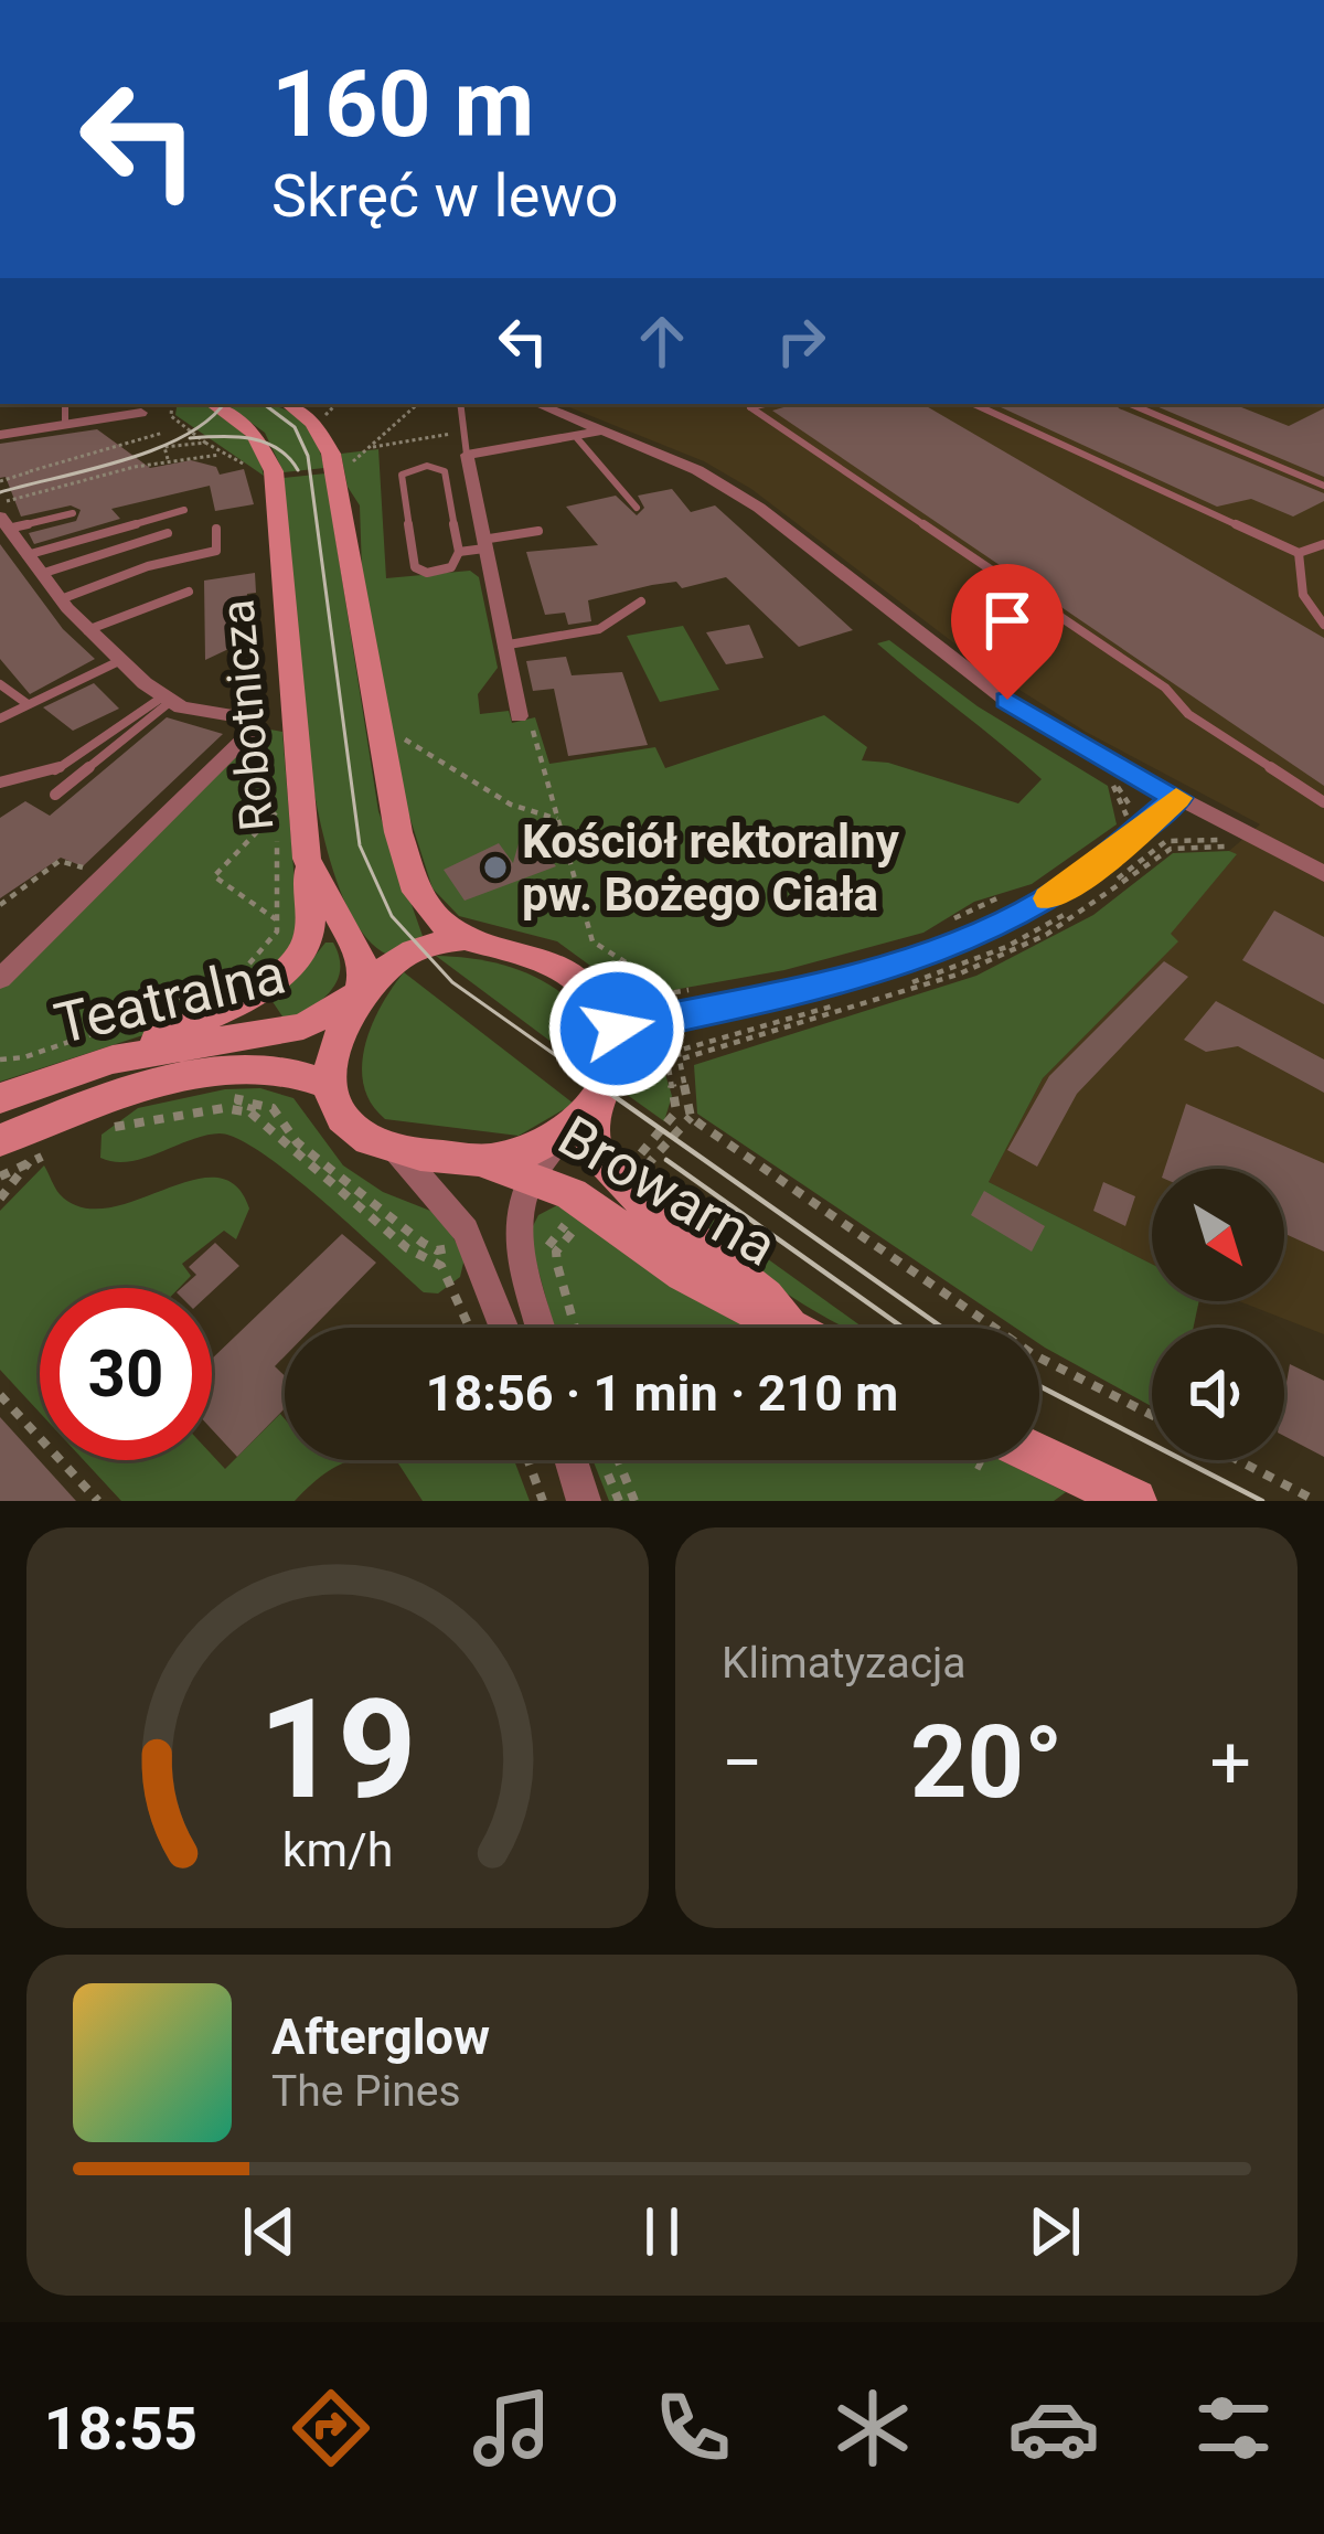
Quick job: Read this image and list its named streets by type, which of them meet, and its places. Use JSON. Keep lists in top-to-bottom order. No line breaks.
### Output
{"streets":{"main road":["Robotnicza","Teatralna","Browarna"]},"crossings":[["Robotnicza","Teatralna"],["Robotnicza","Browarna"],["Teatralna","Browarna"]],"places":["Kościół rektoralny pw. Bożego Ciała"],"north":"bottom right","page":{"turn":["160 m","Skręć w lewo"],"limit":"30","trip":"18:56 · 1 min · 210 m","tile":"Klimatyzacja","heat":["−","20°","+"],"song":["Afterglow","The Pines"],"tabs":"18:55","gauge":["19","km/h"]}}
